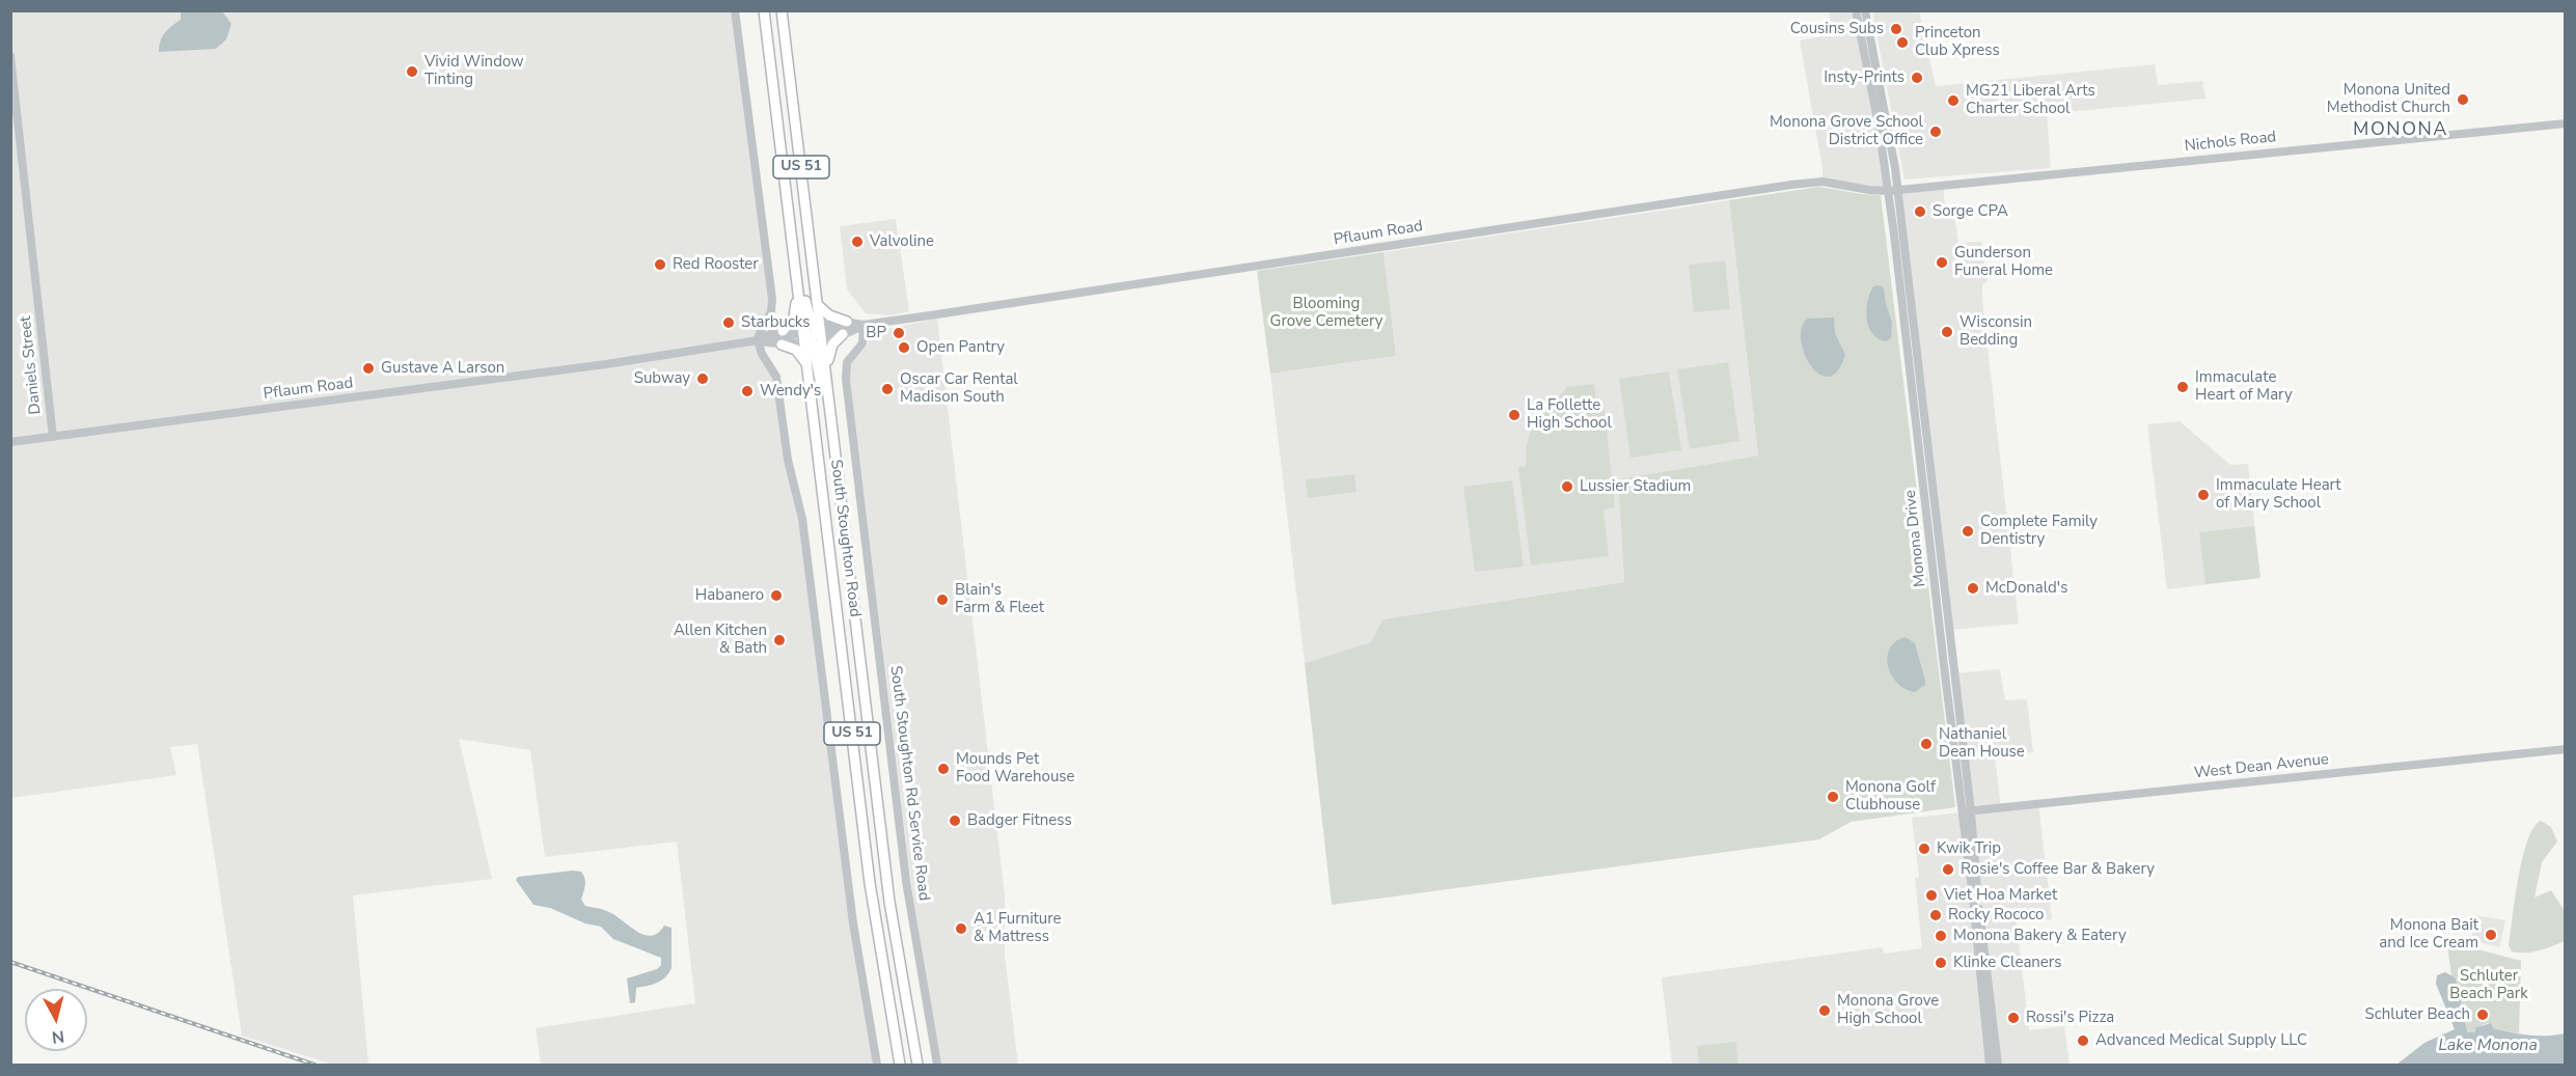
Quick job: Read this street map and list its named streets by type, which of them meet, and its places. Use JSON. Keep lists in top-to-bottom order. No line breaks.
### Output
{"streets":{"main road":["US 51","South Stoughton Road"],"street":["Nichols Road","Pflaum Road","Daniels Street","Monona Drive","West Dean Avenue","South Stoughton Rd Service Road"]},"crossings":[["Nichols Road","Pflaum Road"],["Nichols Road","Monona Drive"],["Pflaum Road","Daniels Street"],["Pflaum Road","South Stoughton Road"],["Pflaum Road","Monona Drive"],["Pflaum Road","South Stoughton Rd Service Road"],["Monona Drive","West Dean Avenue"]],"districts":["MONONA"],"water":["Lake Monona"],"parks":["Blooming Grove Cemetery","Schluter Beach Park"],"places":["Cousins Subs","Princeton Club Xpress","Vivid Window Tinting","Insty-Prints","Monona United Methodist Church","MG21 Liberal Arts Charter School","Monona Grove School District Office","Sorge CPA","Valvoline","Gunderson Funeral Home","Red Rooster","Starbucks","Wisconsin Bedding","BP","Open Pantry","Gustave A Larson","Subway","Immaculate Heart of Mary","Oscar Car Rental Madison South","Wendy's","La Follette High School","Lussier Stadium","Immaculate Heart of Mary School","Complete Family Dentistry","McDonald's","Habanero","Blain's Farm & Fleet","Allen Kitchen & Bath","Nathaniel Dean House","Mounds Pet Food Warehouse","Monona Golf Clubhouse","Badger Fitness","Kwik Trip","Rosie's Coffee Bar & Bakery","Viet Hoa Market","Rocky Rococo","A1 Furniture & Mattress","Monona Bait and Ice Cream","Monona Bakery & Eatery","Klinke Cleaners","Monona Grove High School","Schluter Beach","Rossi's Pizza","Advanced Medical Supply LLC"],"north":"bottom"}
